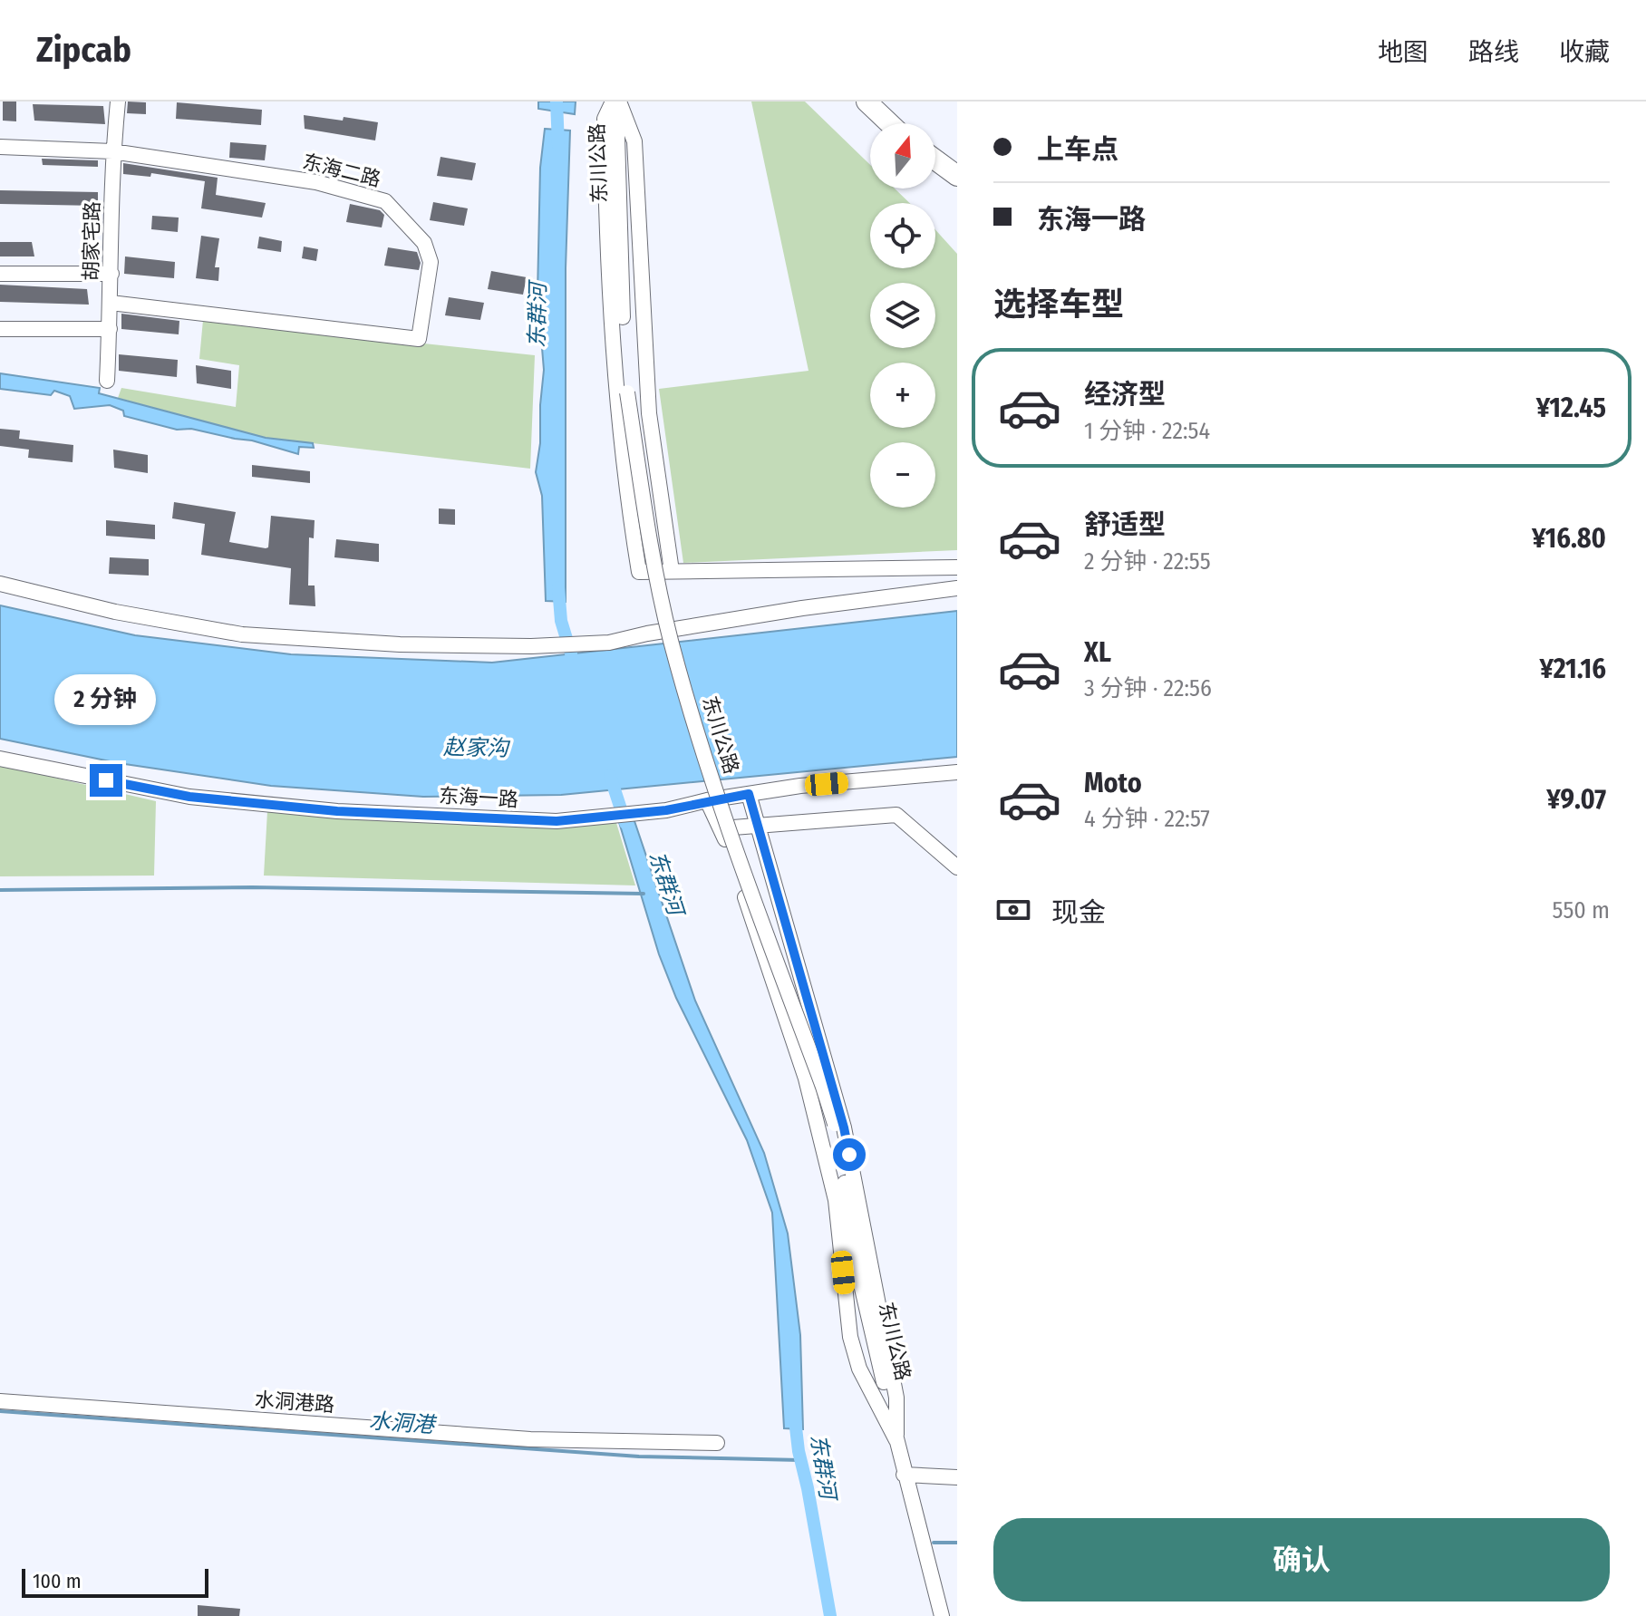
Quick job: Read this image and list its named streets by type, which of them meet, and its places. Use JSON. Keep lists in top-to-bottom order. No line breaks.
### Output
{"streets":{"street":["东川公路","东海二路","胡家宅路","东海一路","水洞港路"]},"crossings":[["东海二路","胡家宅路"]],"water":["东群河","赵家沟","水洞港"],"scale_bar":"100 m","north":"top","page":{"header":"Zipcab","nav":["地图","路线","收藏"],"banner":["上车点","东海一路"],"map_buttons":["+","−"],"heading":"选择车型","list":[{"name":"经济型","note":"1 分钟 · 22:54","value":"¥12.45"},{"name":"舒适型","note":"2 分钟 · 22:55","value":"¥16.80"},{"name":"XL","note":"3 分钟 · 22:56","value":"¥21.16"},{"name":"Moto","note":"4 分钟 · 22:57","value":"¥9.07"}],"bubble":"2 分钟","pay":["现金","550 m"],"buttons":"确认","scale":"100 m"}}
